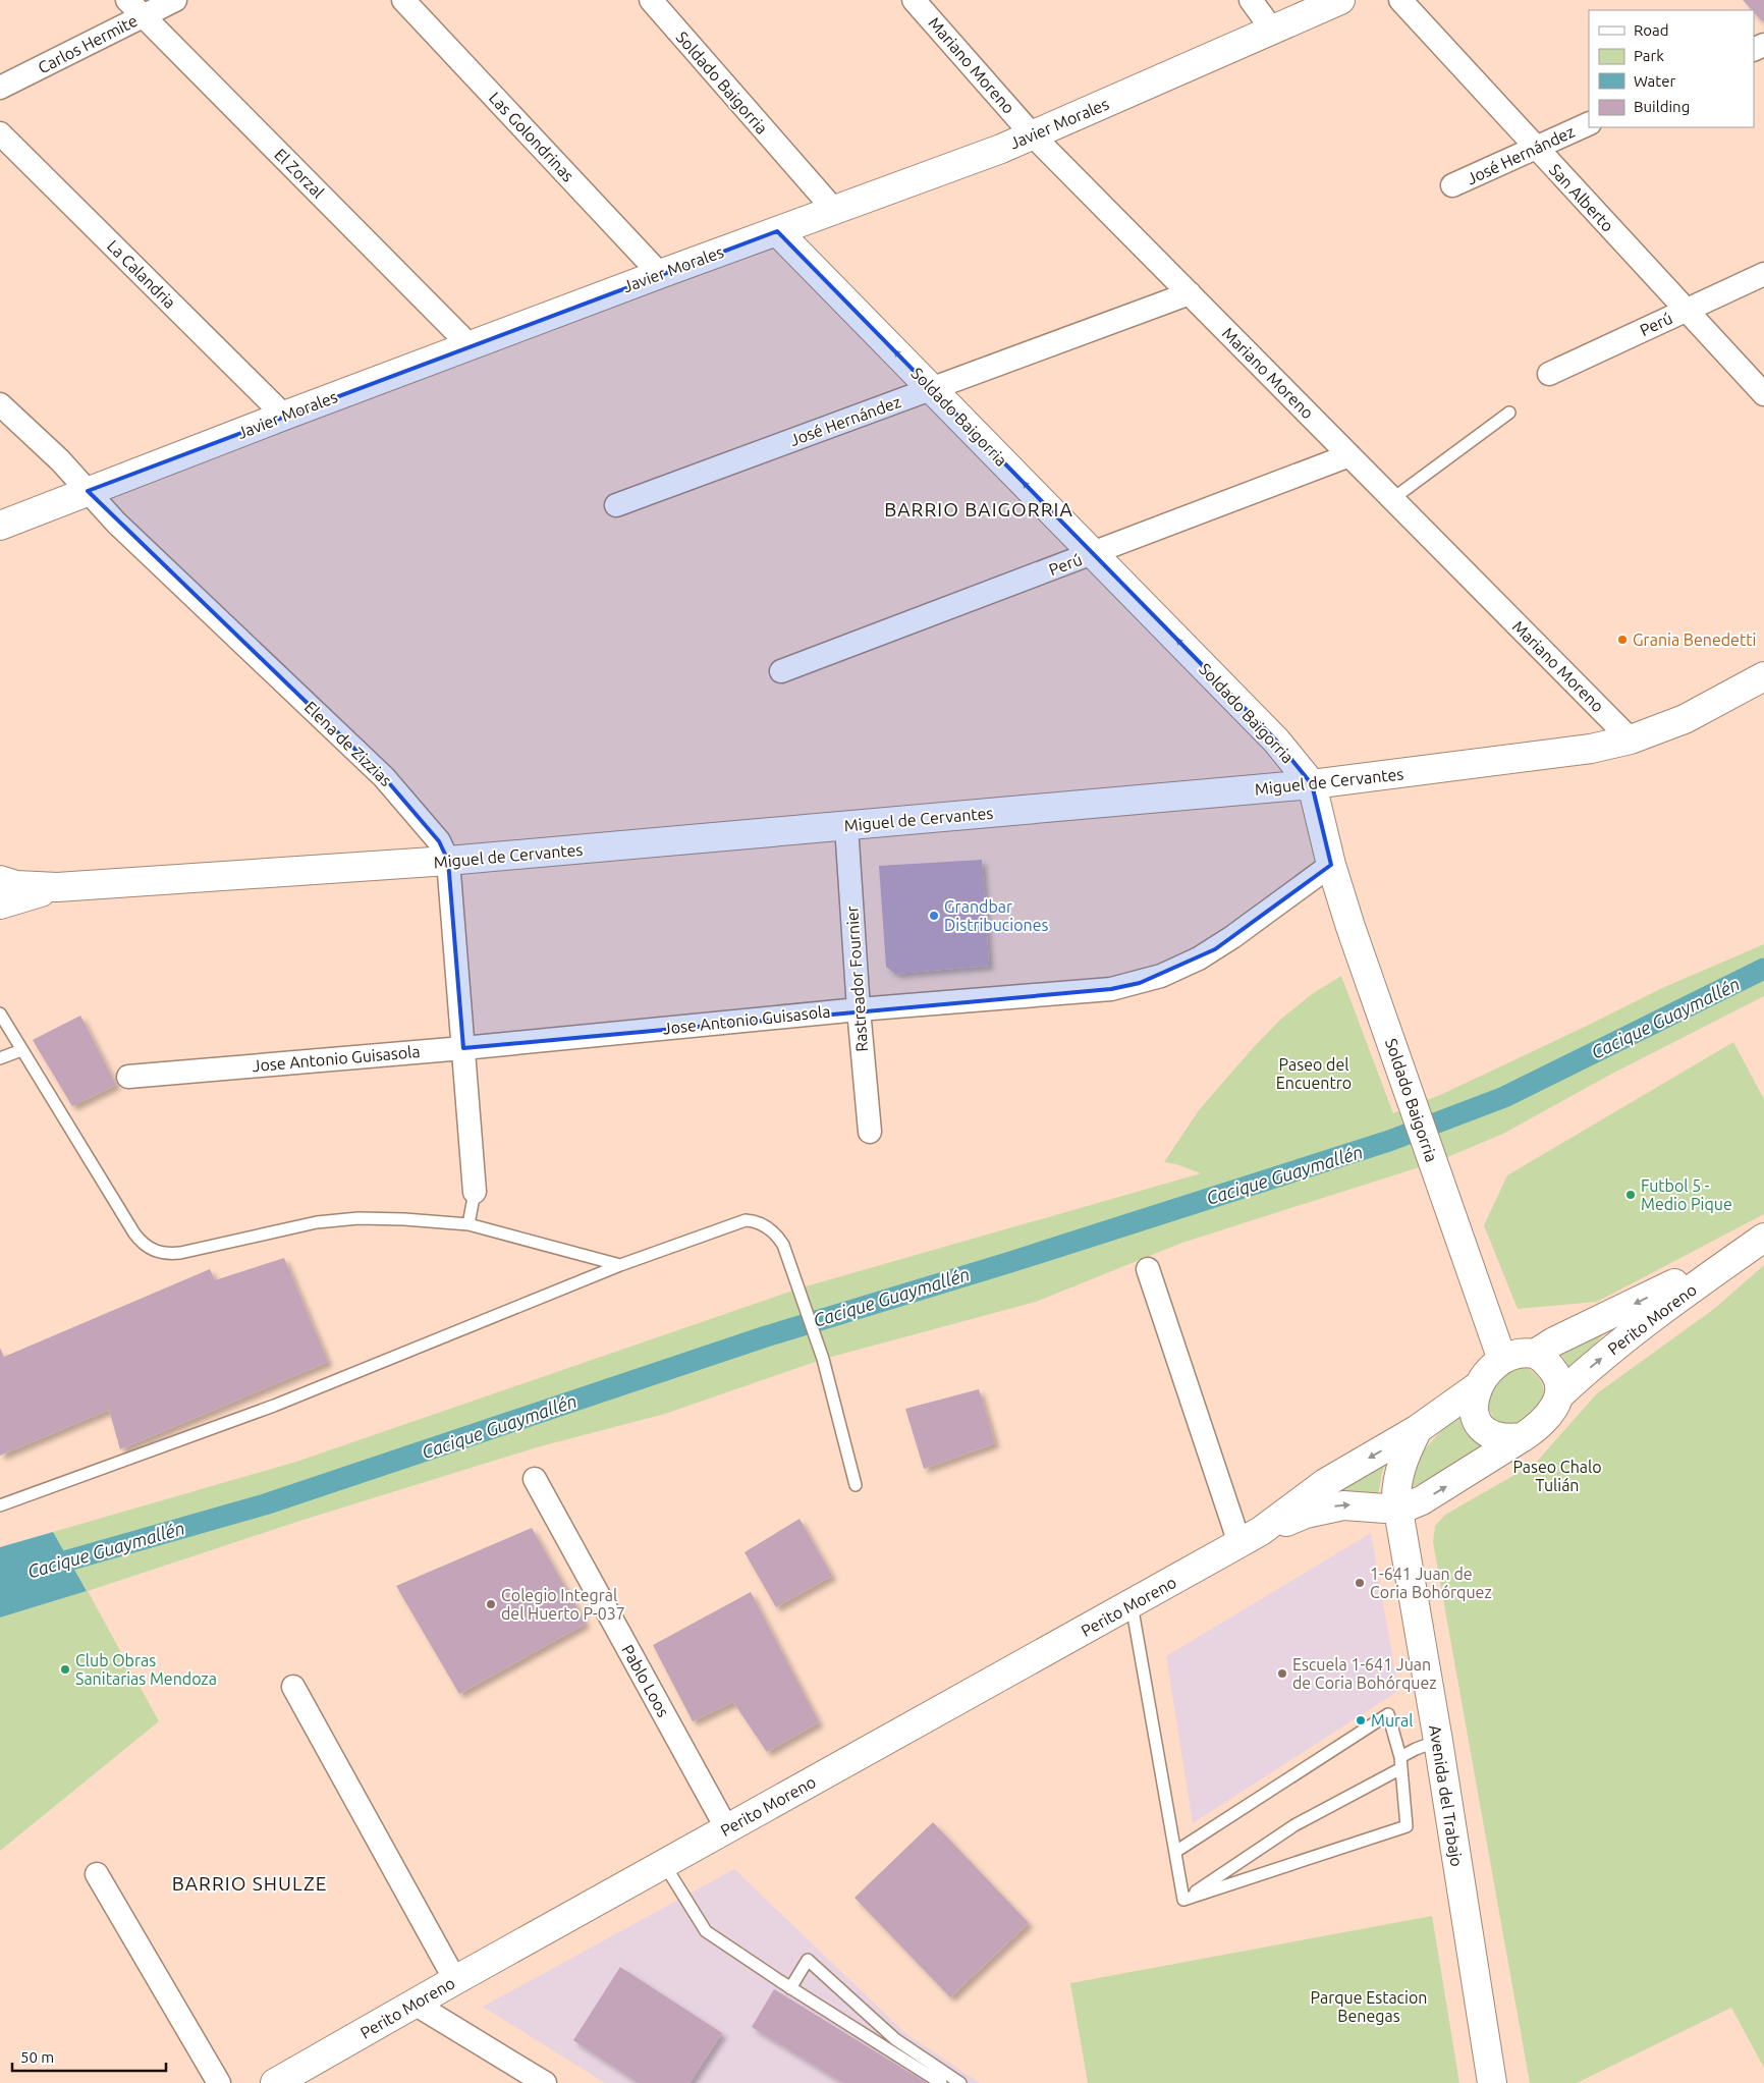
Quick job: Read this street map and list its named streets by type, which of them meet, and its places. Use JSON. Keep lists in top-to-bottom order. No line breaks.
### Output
{"streets":{"main road":["Soldado Baigorria","Javier Morales","Miguel de Cervantes","Perito Moreno","Avenida del Trabajo"],"street":["Carlos Hermite","Mariano Moreno","Las Golondrinas","José Hernández","El Zorzal","San Alberto","La Calandria","Perú","Elena de Zizzias","Rastreador Fournier","Jose Antonio Guisasola","Pablo Loos"]},"crossings":[["Carlos Hermite","El Zorzal"],["Mariano Moreno","Javier Morales"],["Mariano Moreno","José Hernández"],["Mariano Moreno","Perú"],["Mariano Moreno","Miguel de Cervantes"],["Soldado Baigorria","Javier Morales"],["Soldado Baigorria","José Hernández"],["Soldado Baigorria","Perú"],["Soldado Baigorria","Miguel de Cervantes"],["Soldado Baigorria","Jose Antonio Guisasola"],["Soldado Baigorria","Perito Moreno"],["Javier Morales","Las Golondrinas"],["Javier Morales","El Zorzal"],["Javier Morales","La Calandria"],["Javier Morales","Elena de Zizzias"],["José Hernández","San Alberto"],["San Alberto","Perú"],["Elena de Zizzias","Miguel de Cervantes"],["Elena de Zizzias","Jose Antonio Guisasola"],["Miguel de Cervantes","Rastreador Fournier"],["Rastreador Fournier","Jose Antonio Guisasola"],["Perito Moreno","Pablo Loos"],["Perito Moreno","Avenida del Trabajo"]],"one_way":["Soldado Baigorria"],"districts":["BARRIO BAIGORRIA","BARRIO SHULZE"],"water":["Cacique Guaymallén"],"parks":["Paseo del Encuentro","Paseo Chalo Tulián","Parque Estacion Benegas"],"places":["Grania Benedetti","Grandbar Distribuciones","Futbol 5 - Medio Pique","1-641 Juan de Coria Bohórquez","Colegio Integral del Huerto P-037","Club Obras Sanitarias Mendoza","Escuela 1-641 Juan de Coria Bohórquez","Mural"],"legend":["Road","Park","Water","Building"],"scale_bar":"50 m"}
